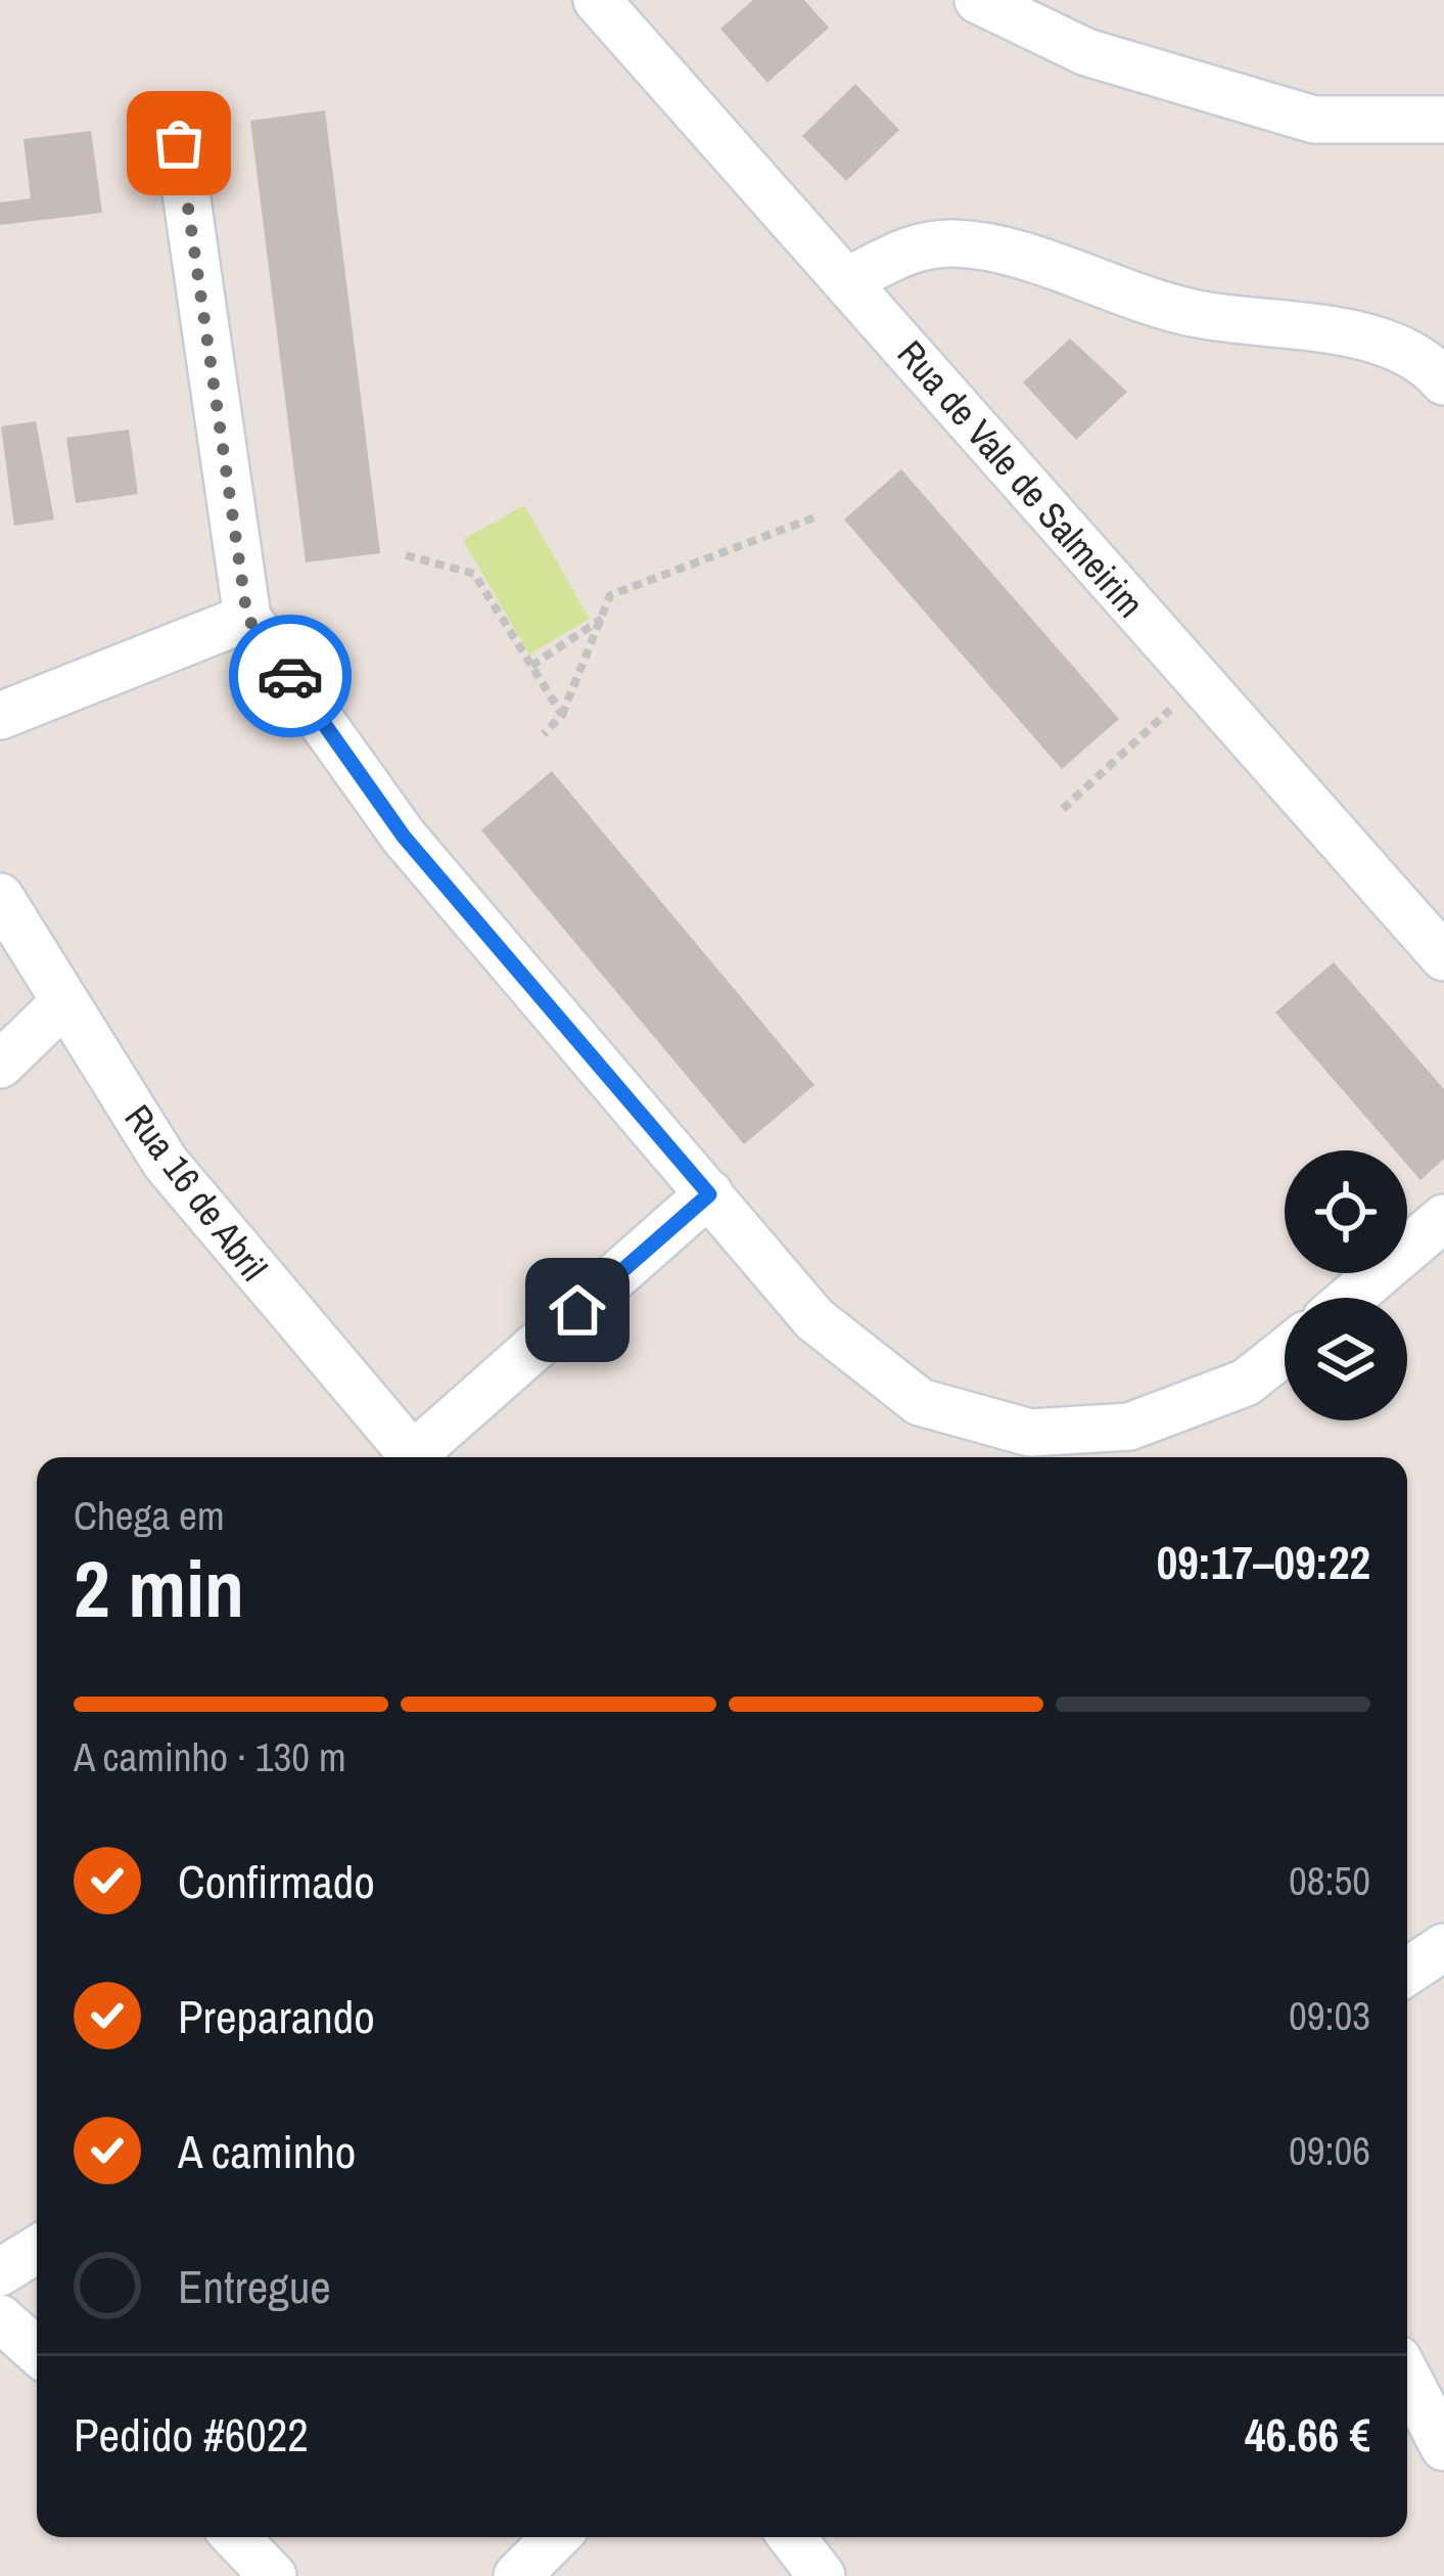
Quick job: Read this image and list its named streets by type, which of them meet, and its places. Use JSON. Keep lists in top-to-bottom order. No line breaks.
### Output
{"streets":{"street":["Rua de Vale de Salmeirim","Rua 16 de Abril"]},"page":{"heading":["2 min","Chega em","09:17–09:22"],"panel":["Pedido #6022","46.66 €"],"bar":"A caminho · 130 m","list":[["Confirmado","08:50"],["Preparando","09:03"],["A caminho","09:06"],"Entregue"]}}
